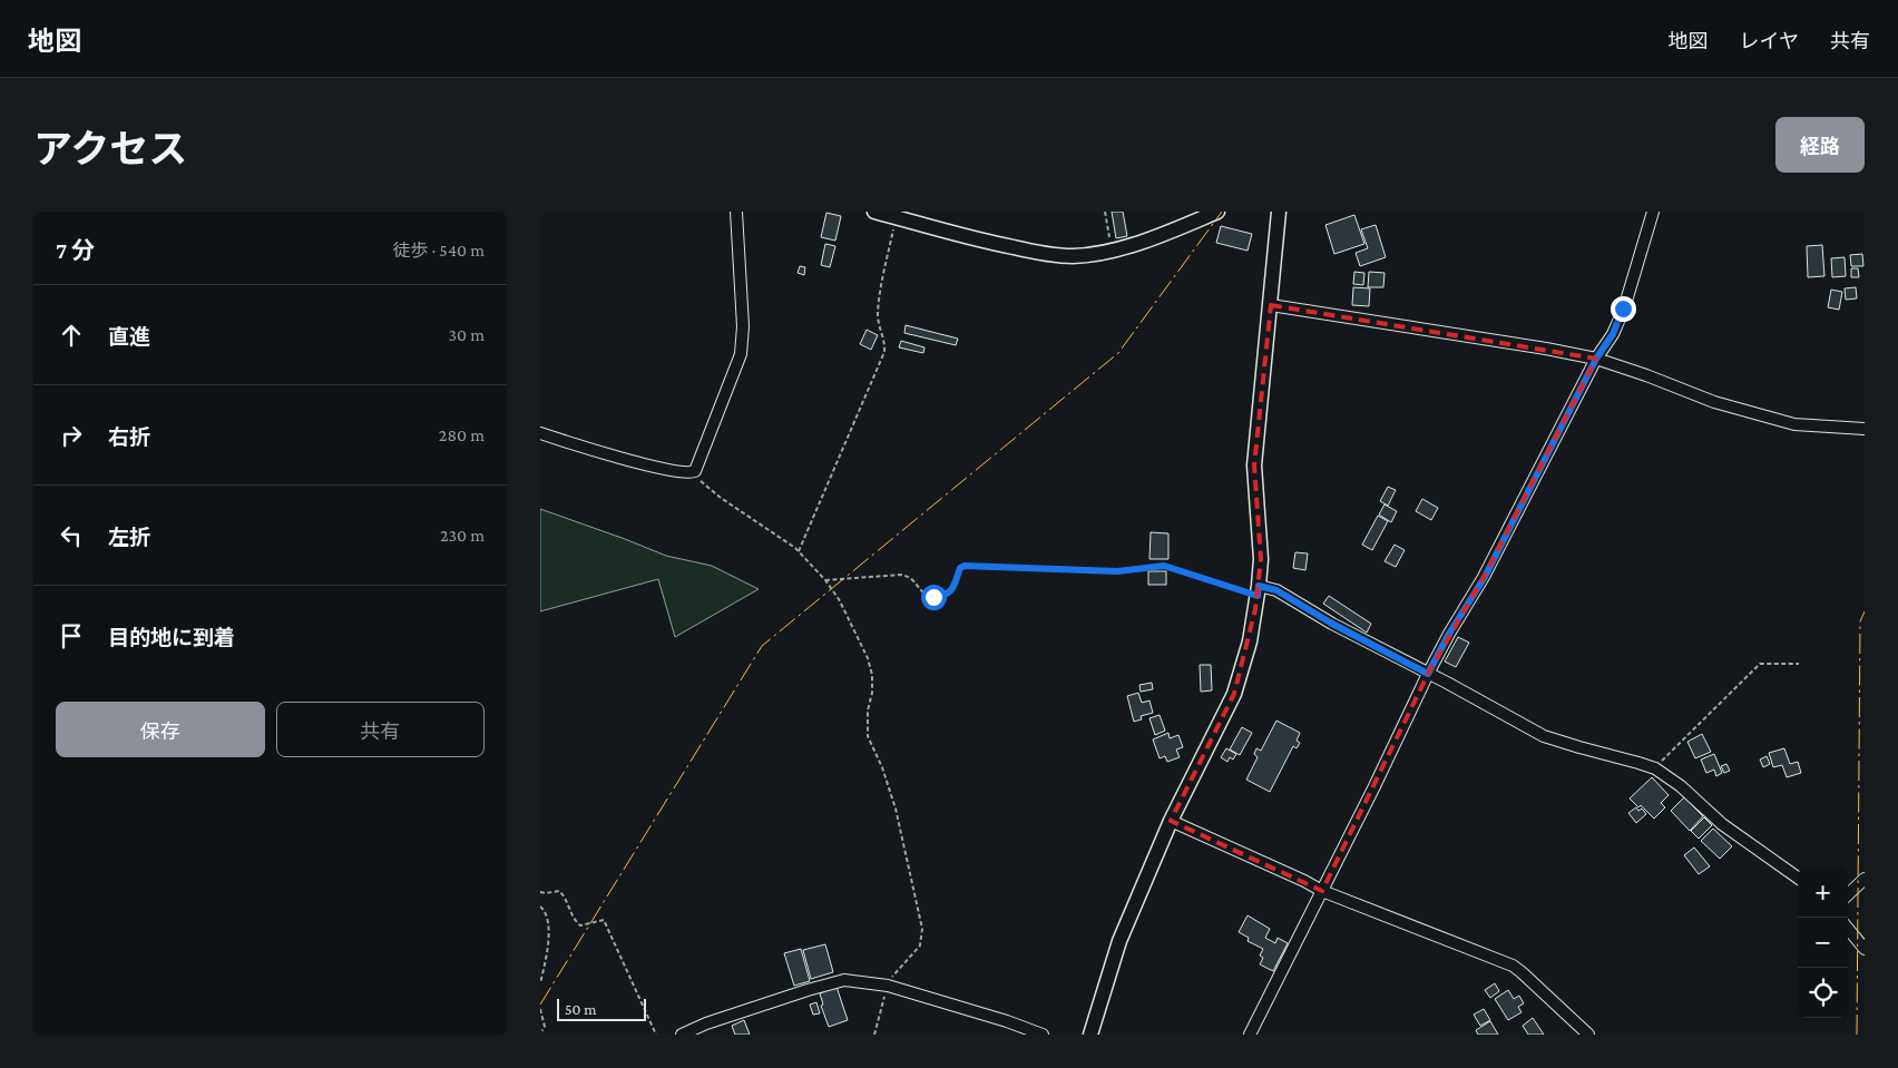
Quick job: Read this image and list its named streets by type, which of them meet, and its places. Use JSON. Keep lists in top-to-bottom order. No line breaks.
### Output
{"scale_bar":"50 m","page":{"header":"地図","nav":["地図","レイヤ","共有"],"title":"アクセス","buttons":["経路",["保存","共有"]],"heading":["7 分","徒歩 · 540 m"],"list":[["直進","30 m"],["右折","280 m"],["左折","230 m"],"目的地に到着"],"map_buttons":["+","−"],"scale":"50 m"}}
